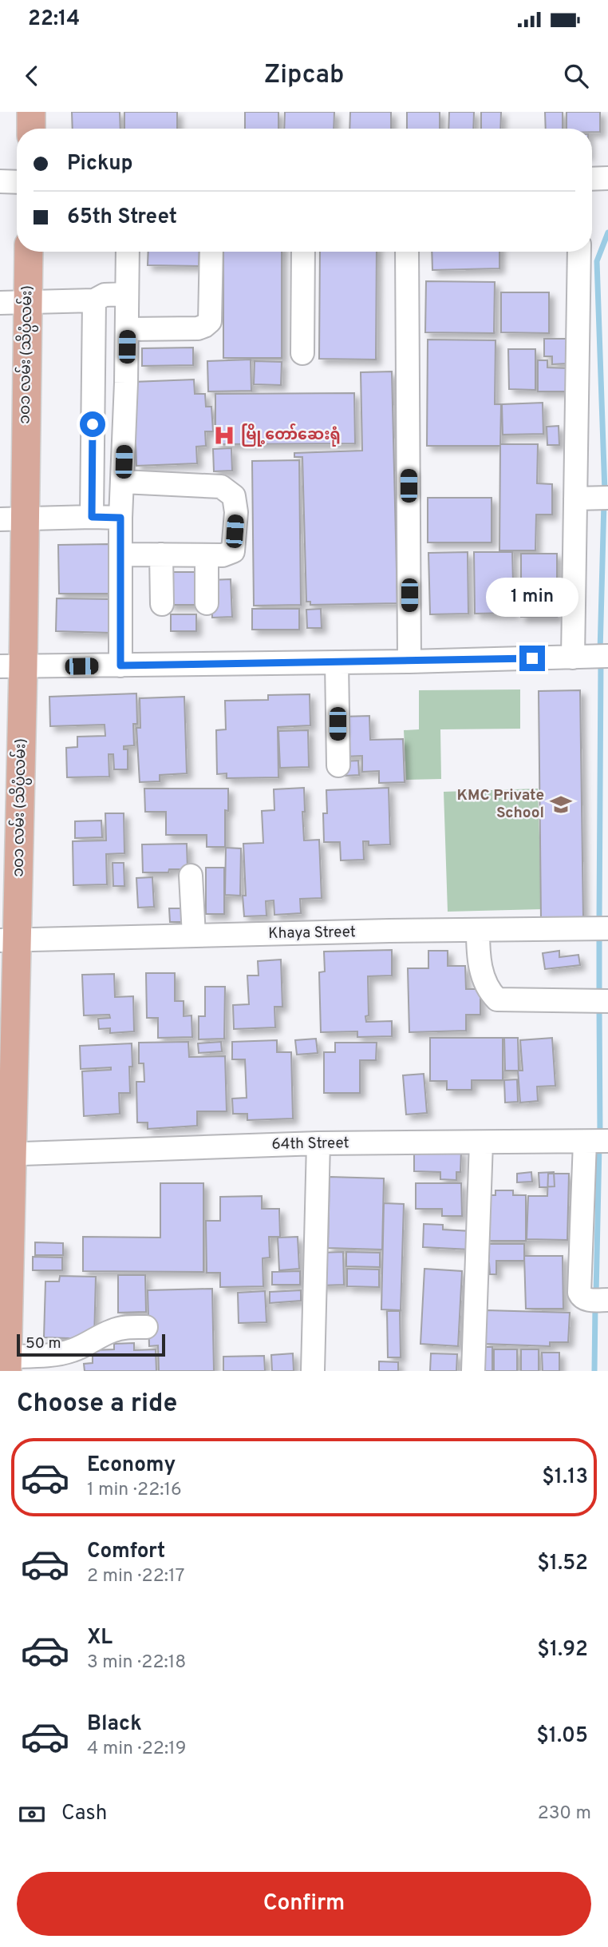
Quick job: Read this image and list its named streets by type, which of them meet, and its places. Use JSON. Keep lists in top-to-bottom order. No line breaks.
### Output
{"streets":{"main road":["၁၀၁ လမ်း (သိပ္ပံလမ်း)"],"street":["Khaya Street","64th Street"]},"crossings":[["၁၀၁ လမ်း (သိပ္ပံလမ်း)","Khaya Street"],["၁၀၁ လမ်း (သိပ္ပံလမ်း)","64th Street"]],"places":{"hospital":["မြို့တော်ဆေးရုံ"],"school or university":["KMC Private School"]},"scale_bar":"50 m","page":{"status":"22:14","header":"Zipcab","banner":["Pickup","65th Street"],"bubble":"1 min","scale":"50 m","heading":"Choose a ride","list":[{"name":"Economy","note":"1 min · 22:16","value":"$1.13"},{"name":"Comfort","note":"2 min · 22:17","value":"$1.52"},{"name":"XL","note":"3 min · 22:18","value":"$1.92"},{"name":"Black","note":"4 min · 22:19","value":"$1.05"}],"pay":["Cash","230 m"],"buttons":"Confirm"}}
